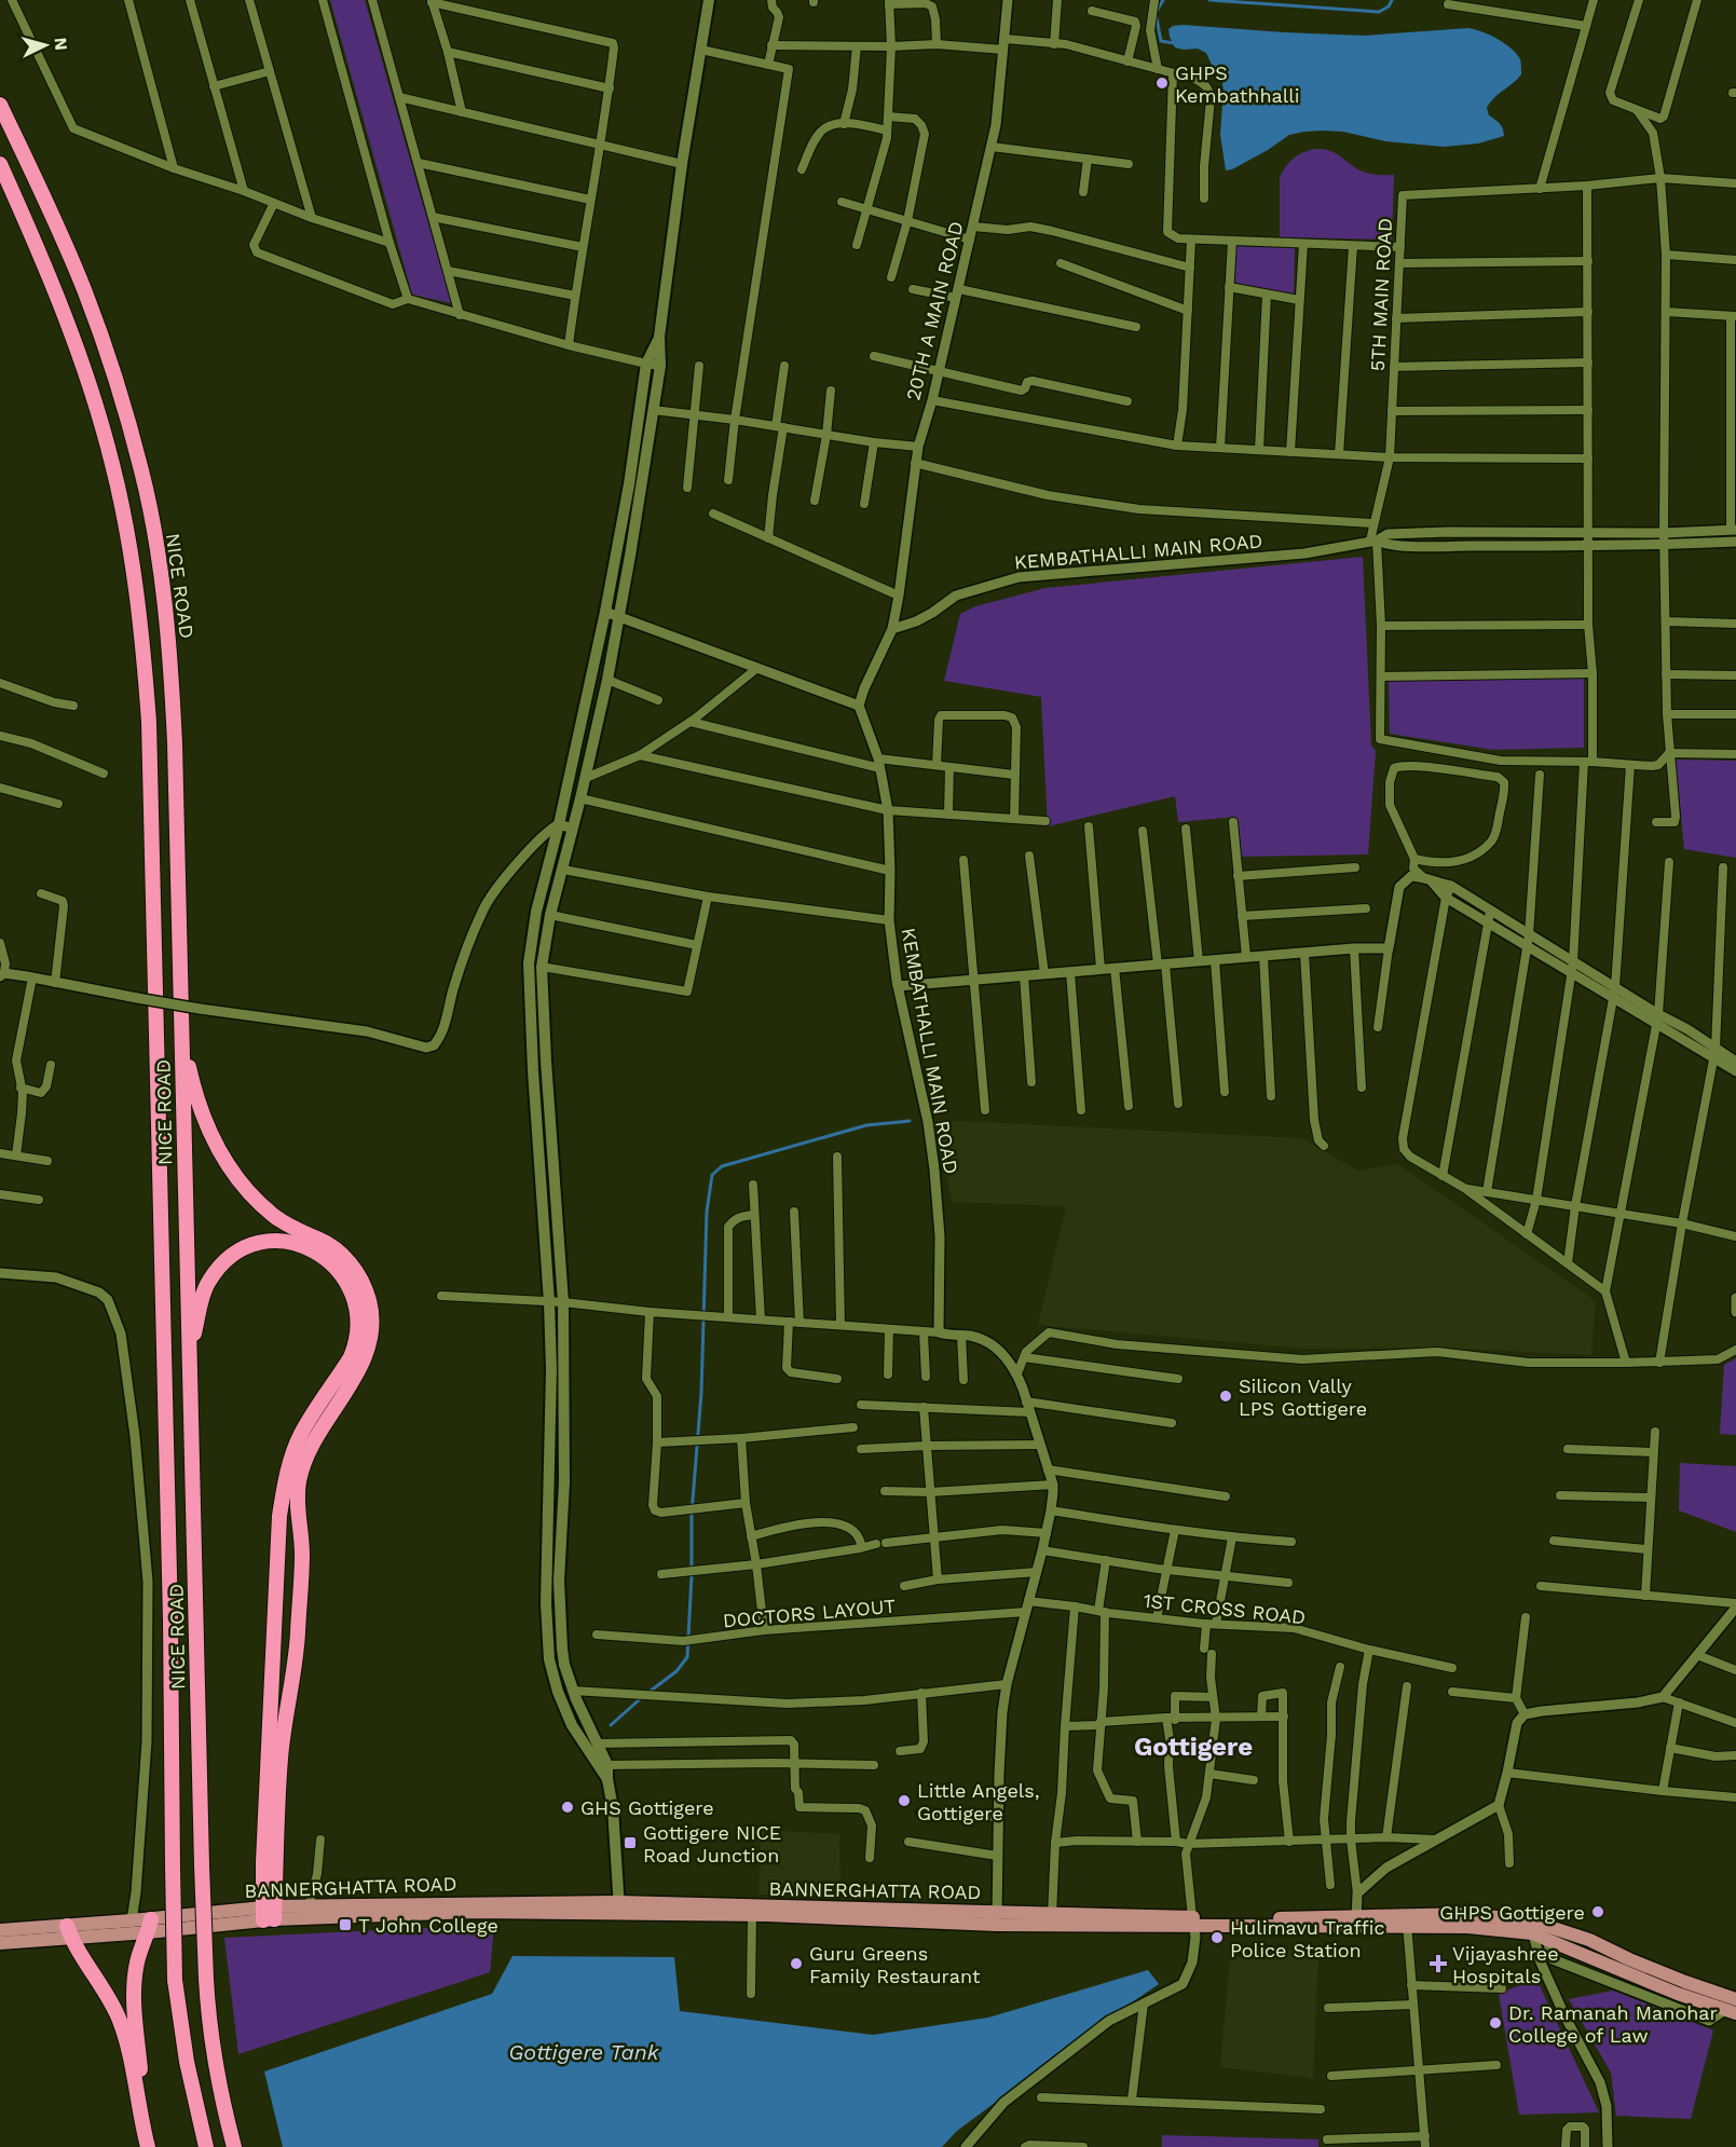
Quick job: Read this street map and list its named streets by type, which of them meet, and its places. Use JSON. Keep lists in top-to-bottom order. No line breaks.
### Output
{"streets":{"highway":["NICE ROAD"],"main road":["BANNERGHATTA ROAD"],"street":["5TH MAIN ROAD","20TH A MAIN ROAD","KEMBATHALLI MAIN ROAD","1ST CROSS ROAD","DOCTORS LAYOUT"]},"crossings":[["5TH MAIN ROAD","KEMBATHALLI MAIN ROAD"],["20TH A MAIN ROAD","KEMBATHALLI MAIN ROAD"],["1ST CROSS ROAD","DOCTORS LAYOUT"]],"districts":["Gottigere"],"water":["Gottigere Tank"],"places":{"other":["GHPS Kembathhalli","Silicon Vally LPS Gottigere","Little Angels, Gottigere","GHS Gottigere","GHPS Gottigere","Hulimavu Traffic Police Station","Guru Greens Family Restaurant","Dr. Ramanah Manohar College of Law"],"transit":["Gottigere NICE Road Junction","T John College"],"health":["Vijayashree Hospitals"]},"north":"right"}
